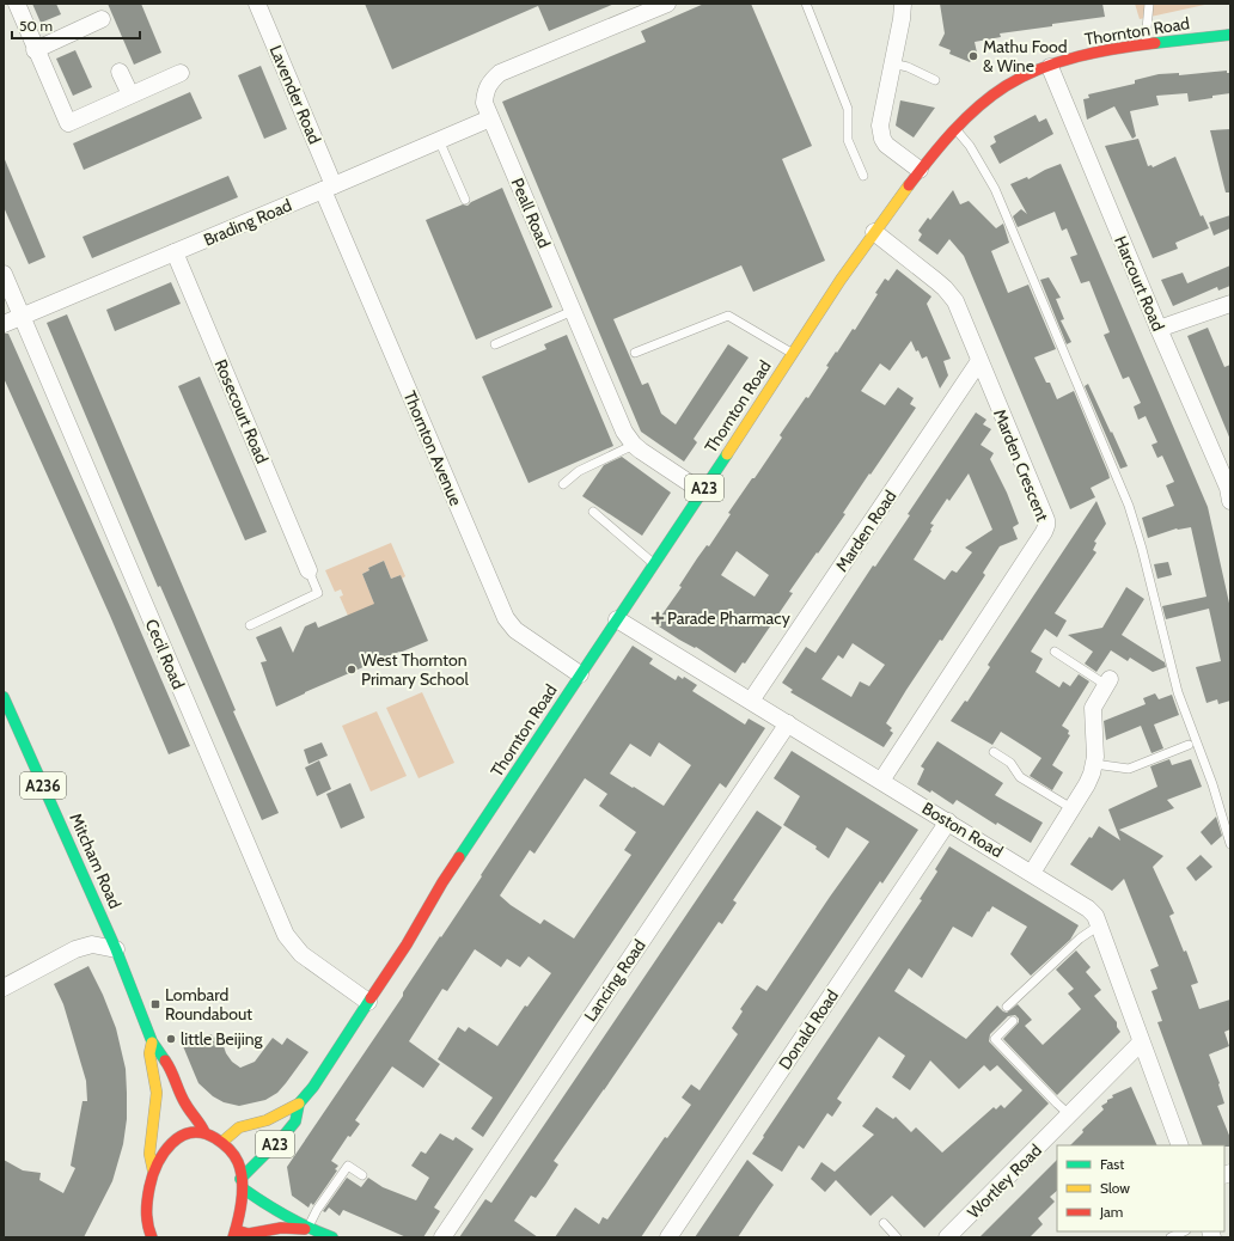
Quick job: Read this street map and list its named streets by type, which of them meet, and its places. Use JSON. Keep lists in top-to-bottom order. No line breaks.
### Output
{"streets":{"main road":["Thornton Road","A23","A236","Mitcham Road"],"street":["Lavender Road","Peall Road","Brading Road","Harcourt Road","Rosecourt Road","Thornton Avenue","Marden Crescent","Marden Road","Cecil Road","Boston Road","Lancing Road","Donald Road","Wortley Road"]},"crossings":[["Thornton Road","Peall Road"],["Thornton Road","Harcourt Road"],["Thornton Road","Thornton Avenue"],["Thornton Road","Marden Crescent"],["Thornton Road","Cecil Road"],["Thornton Road","Boston Road"],["Lavender Road","Brading Road"],["Lavender Road","Thornton Avenue"],["Peall Road","Brading Road"],["Brading Road","Rosecourt Road"],["Brading Road","Thornton Avenue"],["Brading Road","Cecil Road"],["Marden Crescent","Marden Road"],["Marden Crescent","Boston Road"],["Marden Road","Boston Road"],["Boston Road","Lancing Road"],["Boston Road","Donald Road"],["Boston Road","Wortley Road"]],"places":{"other":["Mathu Food & Wine","West Thornton Primary School","little Beijing"],"health":["Parade Pharmacy"],"transit":["Lombard Roundabout"]},"legend":["Fast","Slow","Jam"],"scale_bar":"50 m"}
